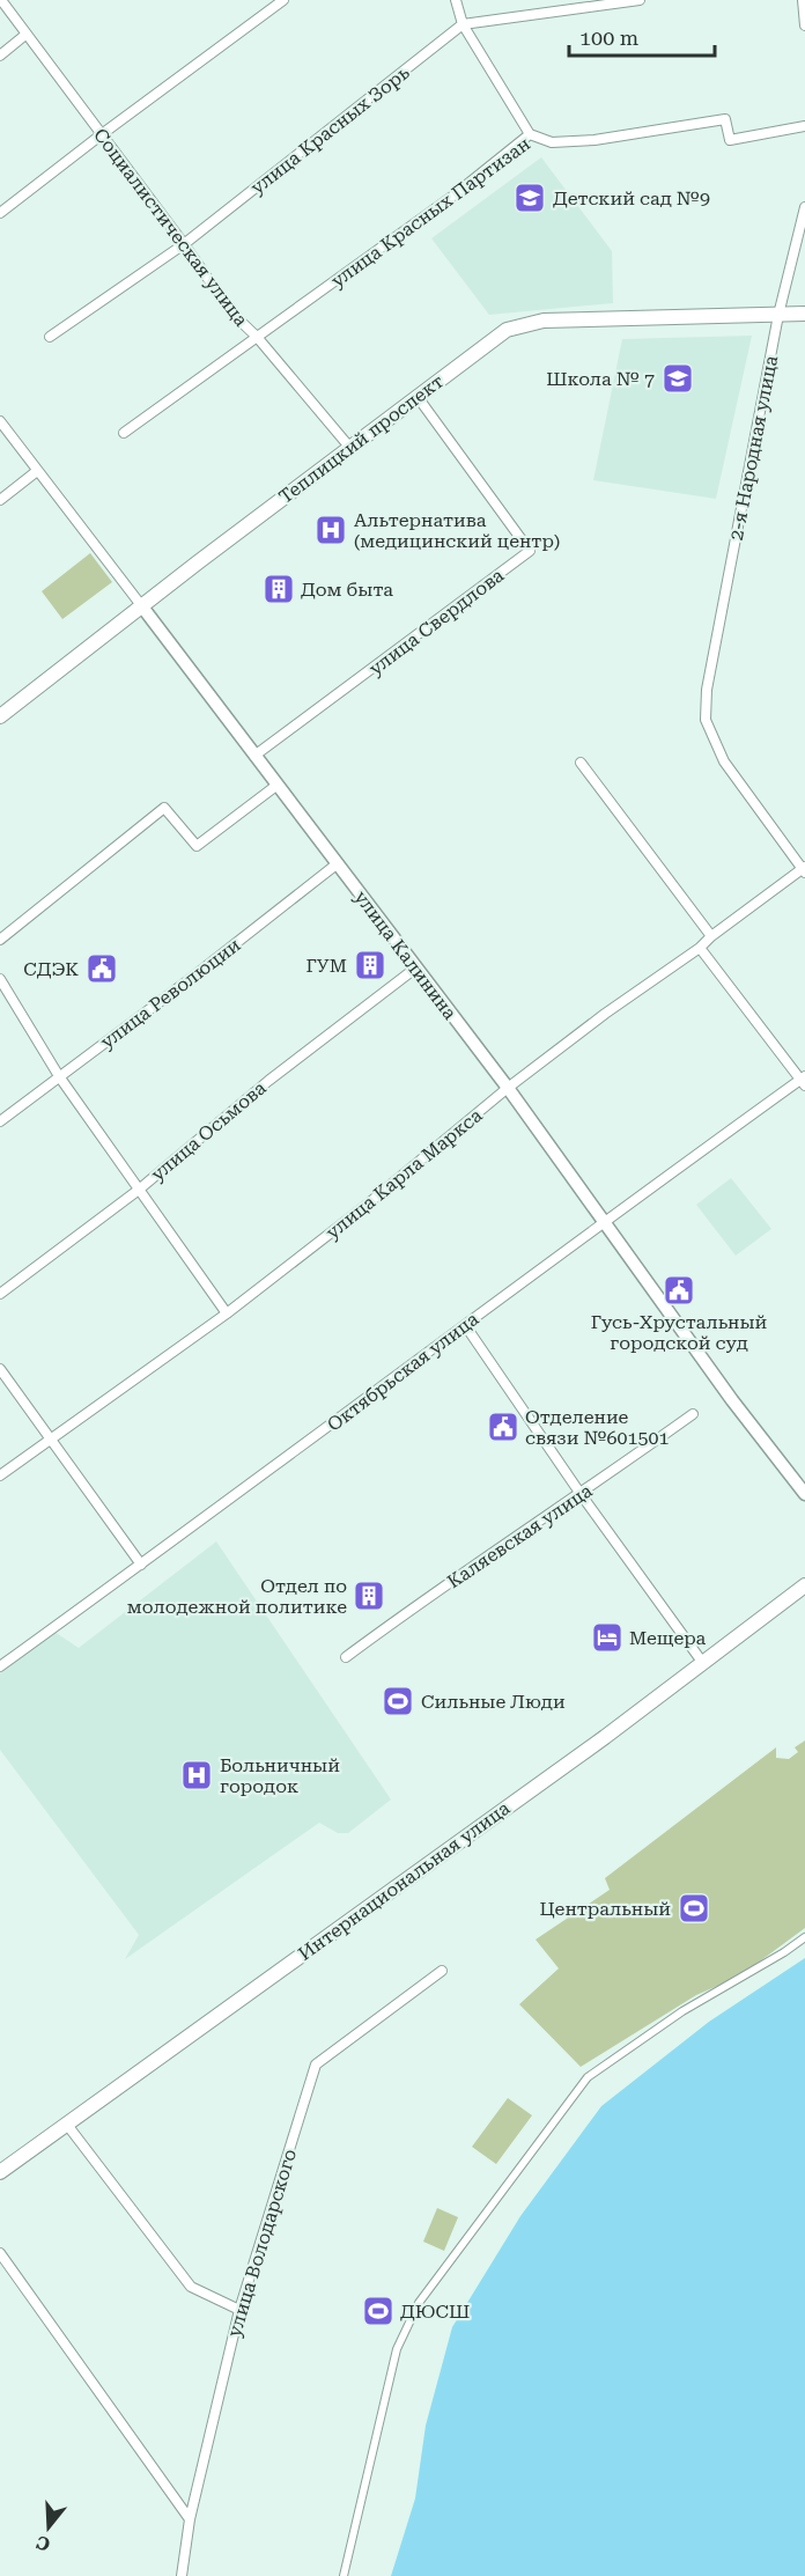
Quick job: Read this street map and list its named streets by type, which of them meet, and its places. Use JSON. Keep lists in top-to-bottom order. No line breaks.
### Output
{"streets":{"main road":["Теплицкий проспект","Интернациональная улица"],"street":["улица Красных Зорь","улица Красных Партизан","Социалистическая улица","2-я Народная улица","улица Свердлова","улица Калинина","улица Революции","улица Осьмова","улица Карла Маркса","Октябрьская улица","Каляевская улица","улица Володарского"]},"crossings":[["улица Красных Зорь","Социалистическая улица"],["улица Красных Партизан","Социалистическая улица"],["Социалистическая улица","Теплицкий проспект"],["Теплицкий проспект","2-я Народная улица"],["Теплицкий проспект","улица Свердлова"],["Теплицкий проспект","улица Калинина"],["2-я Народная улица","улица Карла Маркса"],["улица Свердлова","улица Калинина"],["улица Калинина","улица Революции"],["улица Калинина","улица Осьмова"],["улица Калинина","улица Карла Маркса"],["улица Калинина","Октябрьская улица"]],"places":{"school or university":["Детский сад №9","Школа № 7"],"hospital":["Альтернатива (медицинский центр)","Больничный городок"],"building":["Дом быта","ГУМ","Отдел по молодежной политике"],"public building":["СДЭК","Гусь-Хрустальный городской суд","Отделение связи №601501"],"hotel":["Мещера"],"sports":["Сильные Люди","Центральный","ДЮСШ"]},"scale_bar":"100 m","north":"bottom"}
